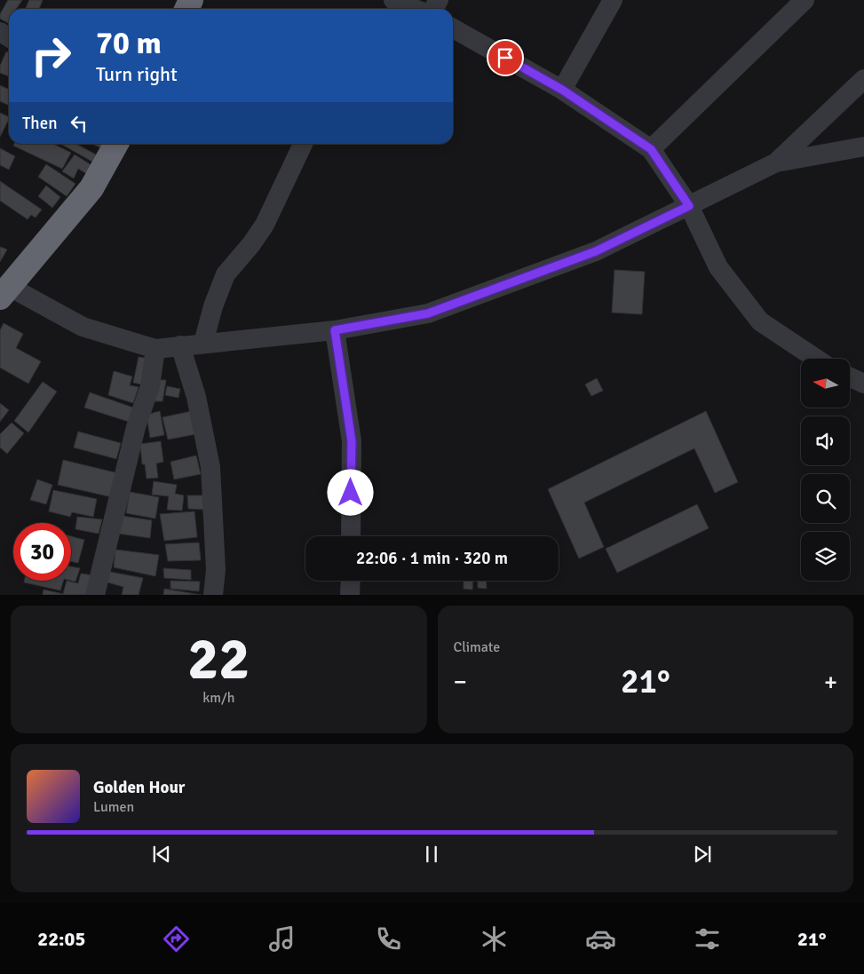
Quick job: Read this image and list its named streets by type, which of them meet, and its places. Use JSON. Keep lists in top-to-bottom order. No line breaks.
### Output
{"north":"left","page":{"turn":["70 m","Turn right"],"then":"Then","limit":"30","trip":"22:06 · 1 min · 320 m","tile":[["22","km/h"],"Climate"],"heat":["−","21°","+"],"song":["Golden Hour","Lumen"],"tabs":["22:05","21°"]}}
